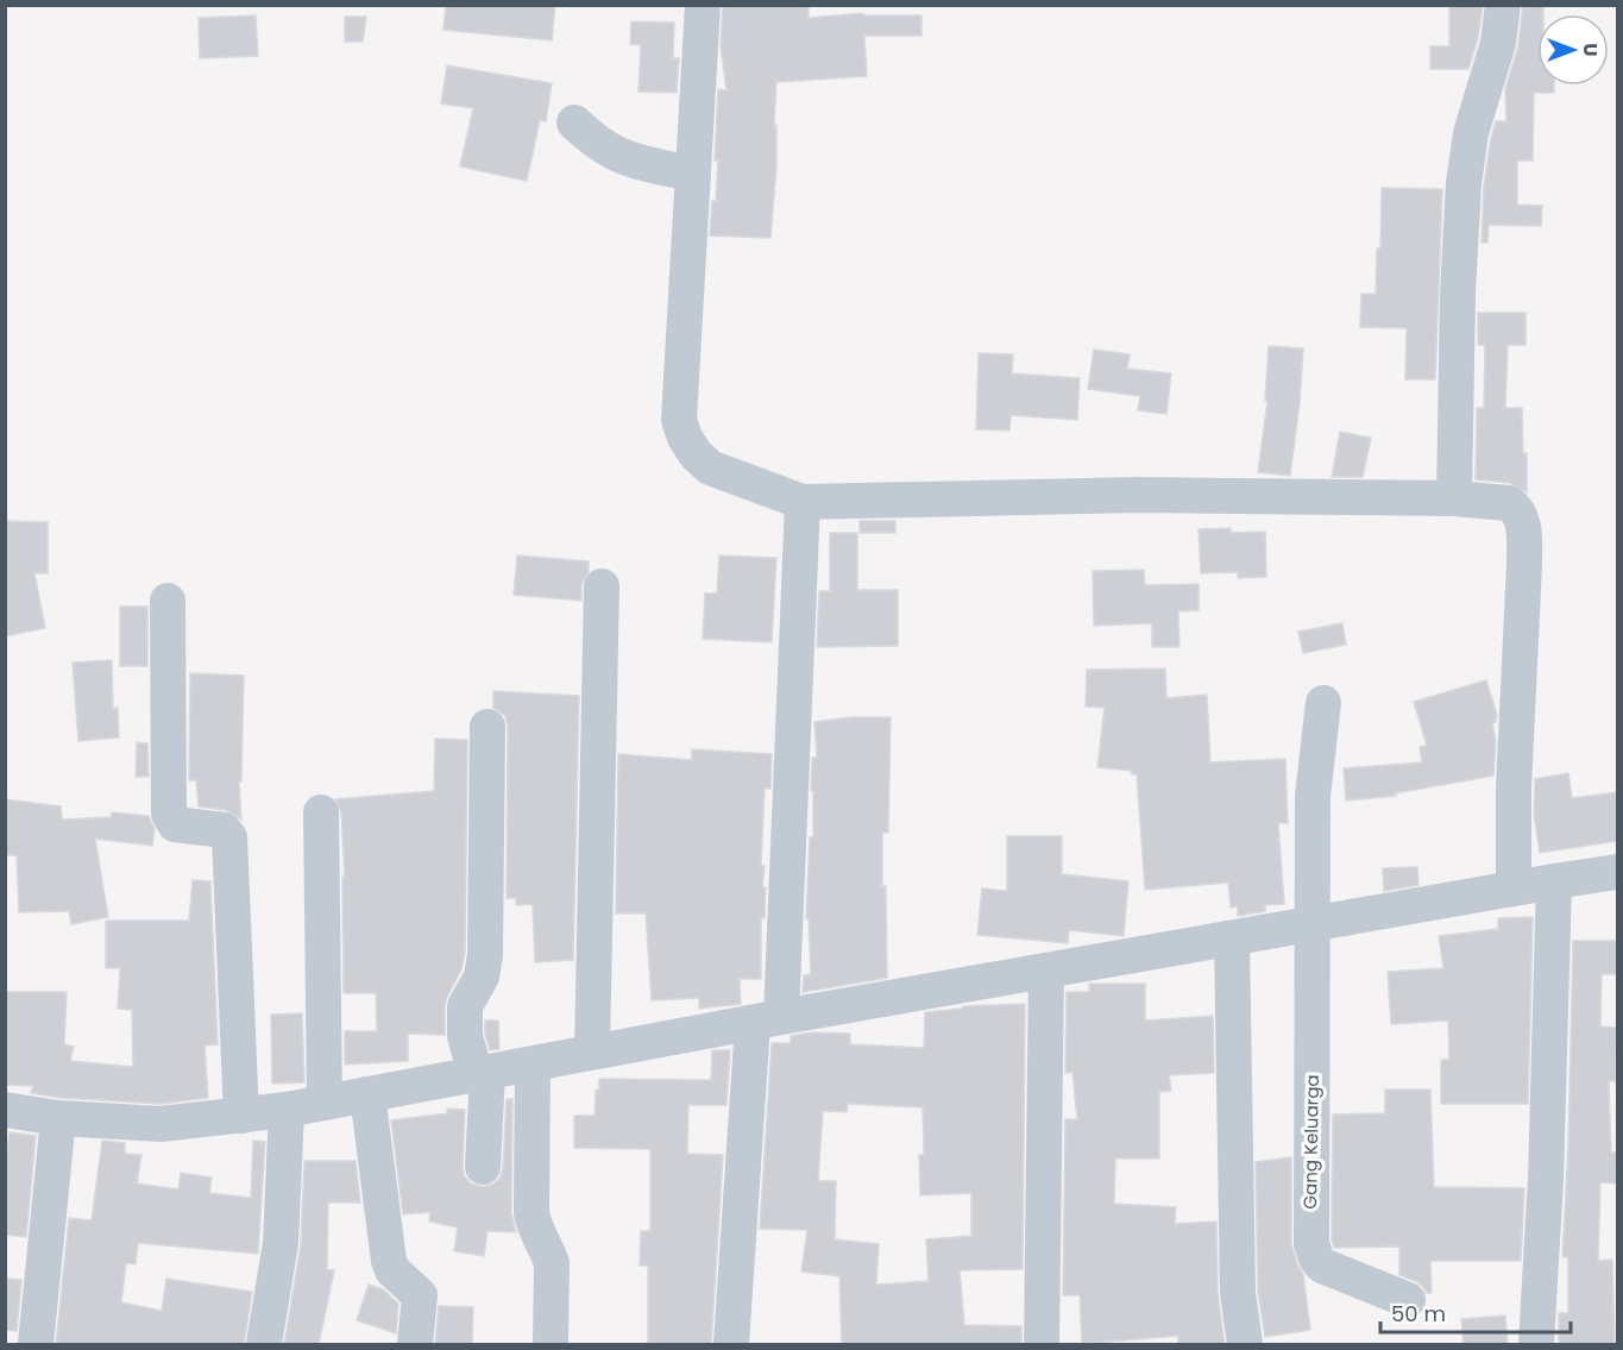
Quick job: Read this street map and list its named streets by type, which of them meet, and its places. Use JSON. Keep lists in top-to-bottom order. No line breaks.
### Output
{"streets":{"street":["Gang Keluarga"]},"scale_bar":"50 m","north":"right"}
